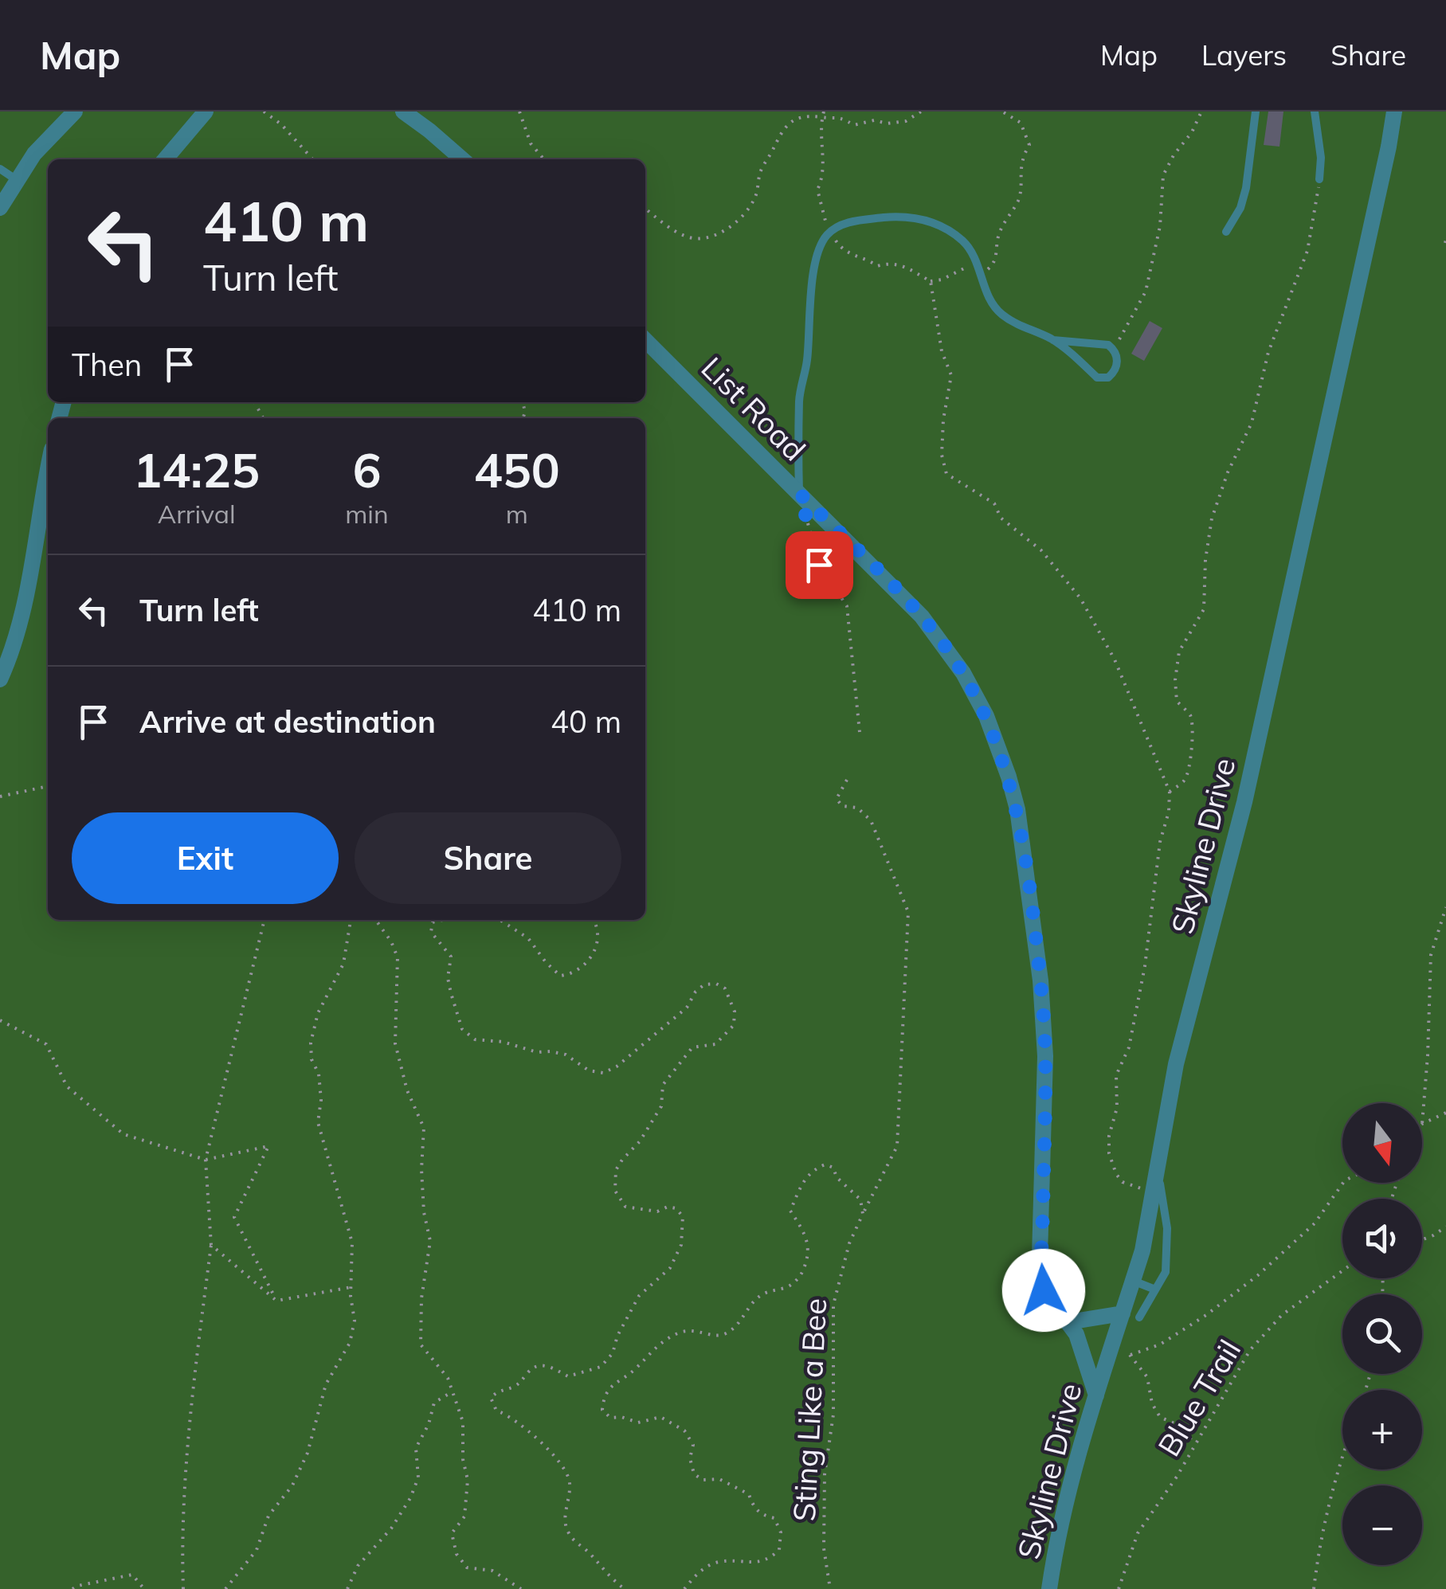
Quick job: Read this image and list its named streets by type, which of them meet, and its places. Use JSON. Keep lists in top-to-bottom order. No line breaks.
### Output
{"streets":{"street":["List Road","Skyline Drive"],"path":["Blue Trail","Sting Like a Bee"]},"crossings":[["List Road","Skyline Drive"]],"north":"bottom","page":{"header":"Map","nav":["Map","Layers","Share"],"turn":["410 m","Turn left"],"then":"Then","eta":["14:25","Arrival","6","min","450","m"],"list":[{"name":"Turn left","value":"410 m"},{"name":"Arrive at destination","value":"40 m"}],"buttons":["Exit","Share"],"map_buttons":["+","−"]}}
